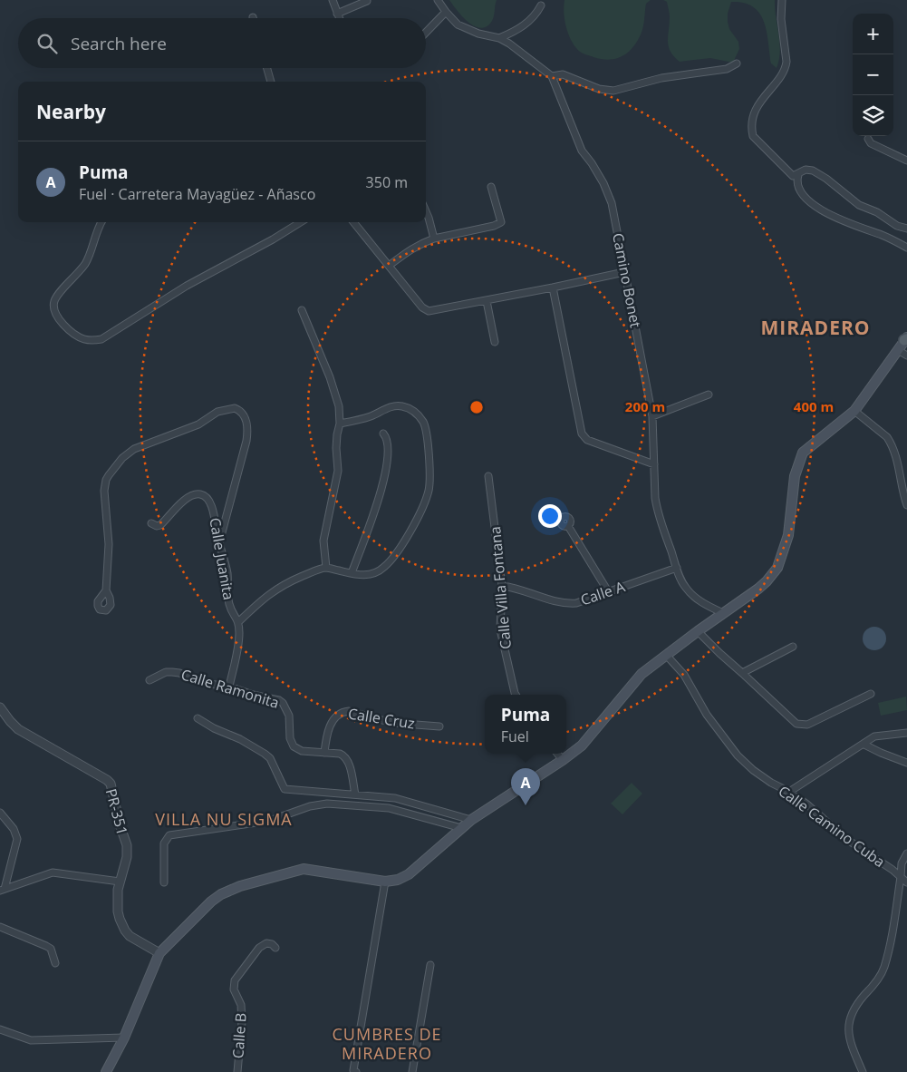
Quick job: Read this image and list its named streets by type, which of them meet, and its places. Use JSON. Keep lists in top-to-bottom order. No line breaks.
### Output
{"streets":{"street":["Camino Bonet","Calle Juanita","Calle Villa Fontana","Calle A","Calle Ramonita","Calle Cruz","PR-351","Calle Camino Cuba","Calle B"]},"crossings":[["Camino Bonet","Calle A"],["Calle Juanita","Calle Ramonita"],["Calle Villa Fontana","Calle A"],["Calle Ramonita","Calle Cruz"]],"districts":["MIRADERO","VILLA NU SIGMA","CUMBRES DE MIRADERO"],"page":{"map_buttons":["+","−"],"search":"Search here","heading":"Nearby","list":[{"mark":"A","name":"Puma","note":"Fuel · Carretera Mayagüez - Añasco","value":"350 m"}],"popup":["Puma","Fuel"],"pins":"A"},"rings":["200 m","400 m"]}
